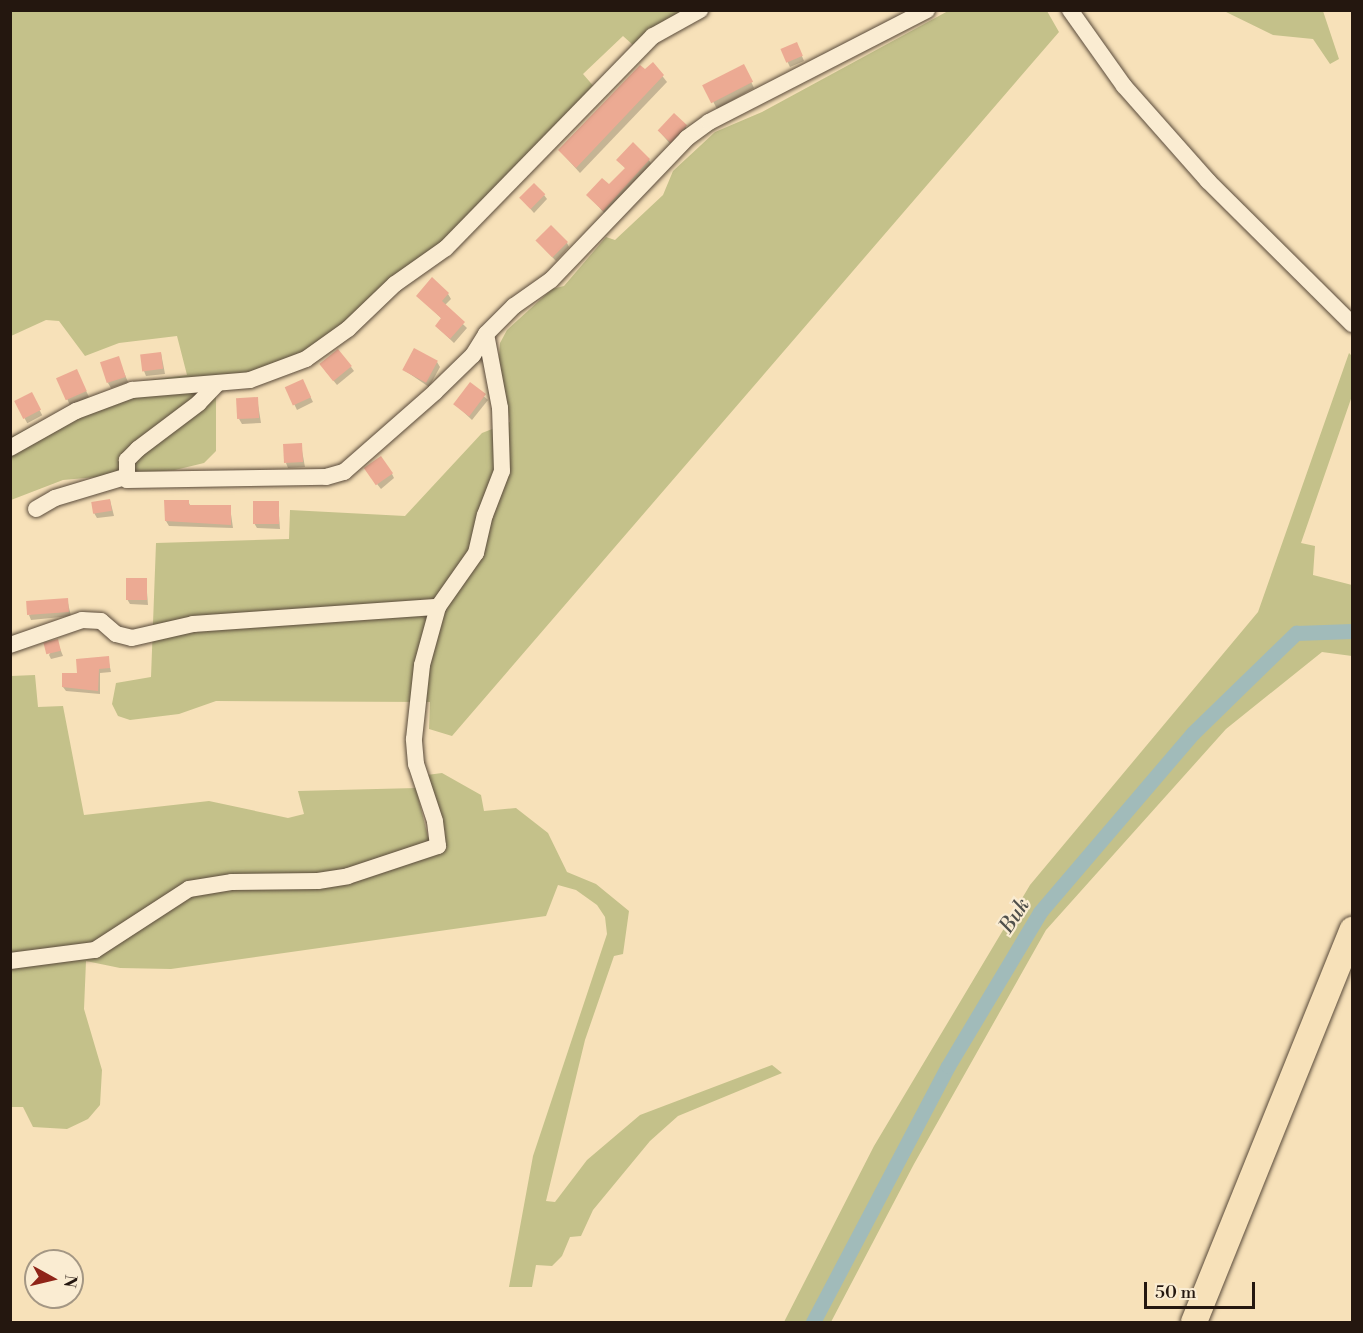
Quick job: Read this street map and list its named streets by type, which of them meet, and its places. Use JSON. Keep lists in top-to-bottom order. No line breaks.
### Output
{"water":["Buk"],"scale_bar":"50 m","north":"right"}
